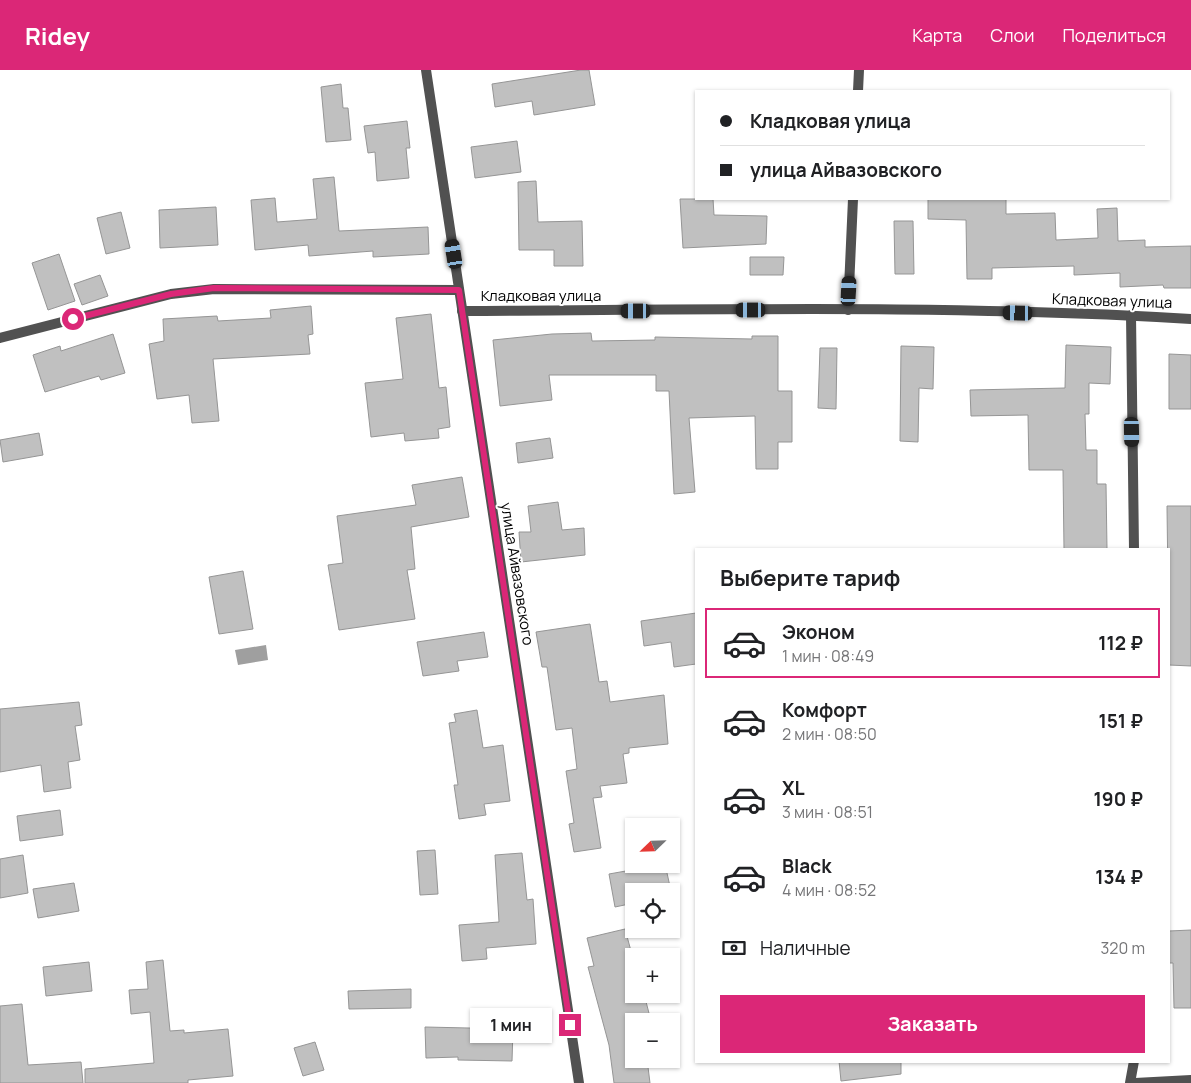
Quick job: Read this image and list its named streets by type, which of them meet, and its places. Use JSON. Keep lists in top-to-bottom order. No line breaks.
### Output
{"streets":{"street":["Кладковая улица","улица Айвазовского"]},"crossings":[["Кладковая улица","улица Айвазовского"]],"north":"bottom left","page":{"header":"Ridey","nav":["Карта","Слои","Поделиться"],"banner":["Кладковая улица","улица Айвазовского"],"heading":"Выберите тариф","list":[{"name":"Эконом","note":"1 мин · 08:49","value":"112 ₽"},{"name":"Комфорт","note":"2 мин · 08:50","value":"151 ₽"},{"name":"XL","note":"3 мин · 08:51","value":"190 ₽"},{"name":"Black","note":"4 мин · 08:52","value":"134 ₽"}],"map_buttons":["+","−"],"pay":["Наличные","320 m"],"buttons":"Заказать","bubble":"1 мин"}}
